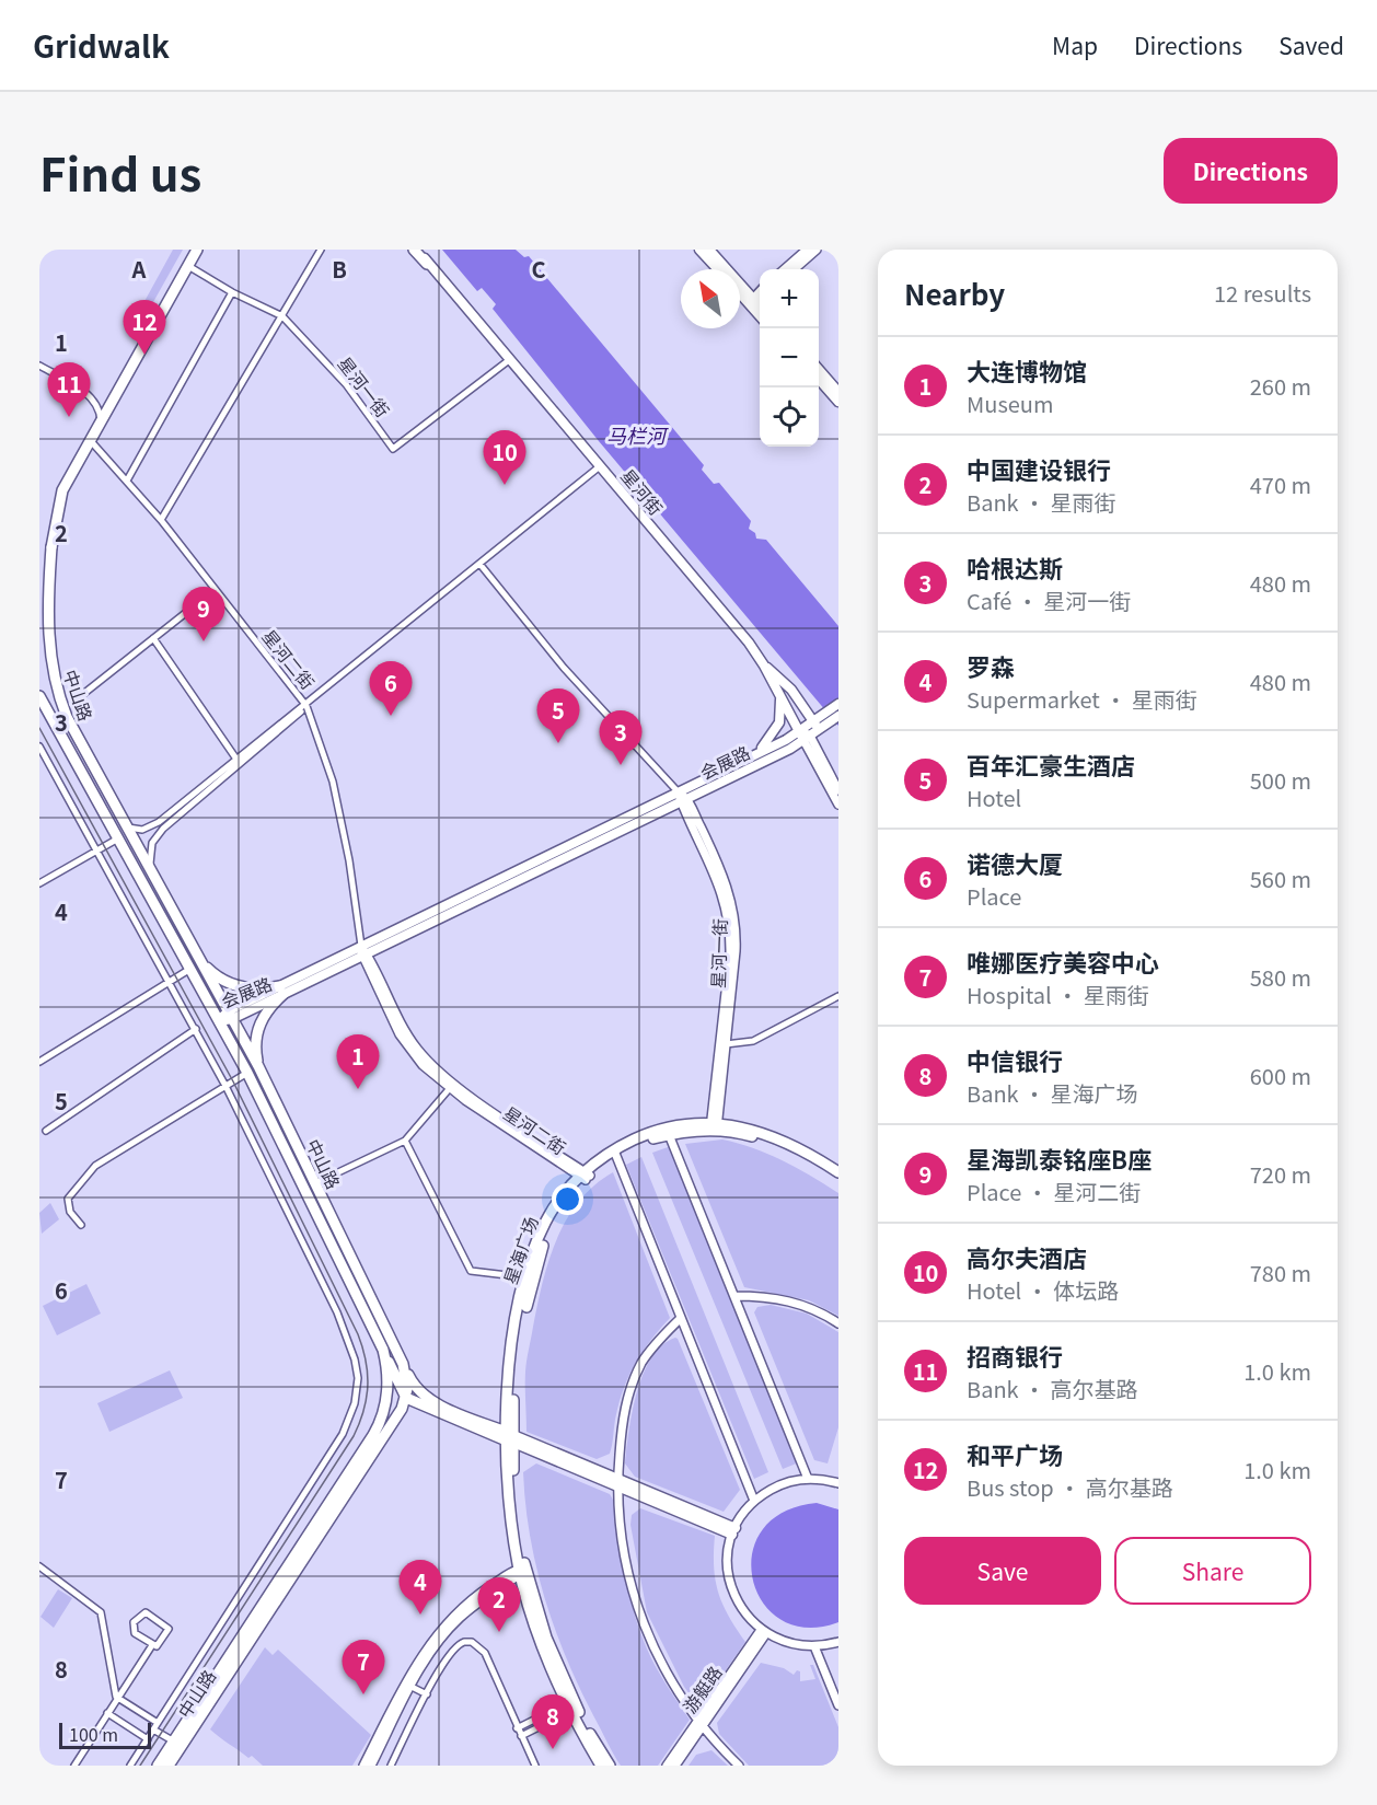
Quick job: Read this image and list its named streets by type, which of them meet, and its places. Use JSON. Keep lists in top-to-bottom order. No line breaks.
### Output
{"streets":{"main road":["星河街","中山路","会展路","星海广场"],"street":["星河一街","星河二街","游艇路"]},"crossings":[["星河一街","星河街"],["星河一街","中山路"],["星河一街","会展路"],["星河一街","星海广场"],["星河街","会展路"],["星河二街","中山路"],["星河二街","会展路"],["星河二街","星海广场"],["中山路","会展路"]],"water":["马栏河"],"scale_bar":"100 m","north":"top left","page":{"header":"Gridwalk","nav":["Map","Directions","Saved"],"title":"Find us","buttons":["Directions",["Save","Share"]],"heading":["Nearby","12 results"],"map_buttons":["+","−"],"pins":["12","11","10","9","6","5","3","1","4","2","7","8"],"list":[{"mark":"1","name":"大连博物馆","note":"Museum","value":"260 m"},{"mark":"2","name":"中国建设银行","note":"Bank · 星雨街","value":"470 m"},{"mark":"3","name":"哈根达斯","note":"Café · 星河一街","value":"480 m"},{"mark":"4","name":"罗森","note":"Supermarket · 星雨街","value":"480 m"},{"mark":"5","name":"百年汇豪生酒店","note":"Hotel","value":"500 m"},{"mark":"6","name":"诺德大厦","note":"Place","value":"560 m"},{"mark":"7","name":"唯娜医疗美容中心","note":"Hospital · 星雨街","value":"580 m"},{"mark":"8","name":"中信银行","note":"Bank · 星海广场","value":"600 m"},{"mark":"9","name":"星海凯泰铭座B座","note":"Place · 星河二街","value":"720 m"},{"mark":"10","name":"高尔夫酒店","note":"Hotel · 体坛路","value":"780 m"},{"mark":"11","name":"招商银行","note":"Bank · 高尔基路","value":"1.0 km"},{"mark":"12","name":"和平广场","note":"Bus stop · 高尔基路","value":"1.0 km"}],"scale":"100 m"},"grid":{"columns":["A","B","C"],"rows":["1","2","3","4","5","6","7","8"]}}
